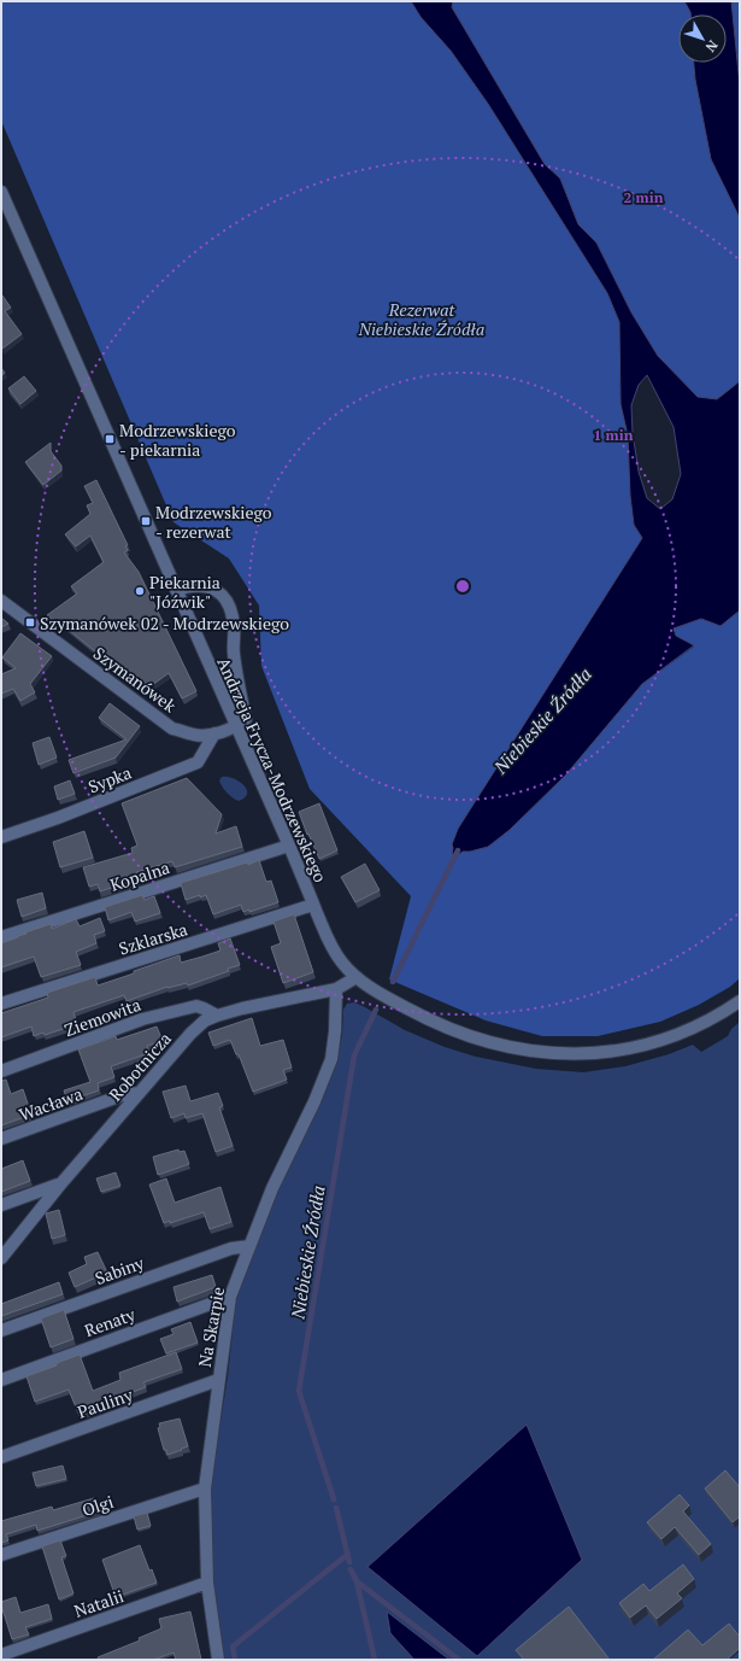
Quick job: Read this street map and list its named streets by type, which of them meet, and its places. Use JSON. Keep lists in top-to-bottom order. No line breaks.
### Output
{"streets":{"street":["Szymanówek","Andrzeja Frycza-Modrzewskiego","Sypka","Kopalna","Szklarska","Ziemowita","Robotnicza","Wacława","Sabiny","Renaty","Na Skarpie","Pauliny","Olgi","Natalii"]},"crossings":[["Szymanówek","Andrzeja Frycza-Modrzewskiego"],["Szymanówek","Sypka"],["Andrzeja Frycza-Modrzewskiego","Kopalna"],["Andrzeja Frycza-Modrzewskiego","Szklarska"],["Andrzeja Frycza-Modrzewskiego","Robotnicza"],["Ziemowita","Robotnicza"],["Robotnicza","Wacława"],["Robotnicza","Na Skarpie"],["Sabiny","Na Skarpie"],["Renaty","Na Skarpie"],["Na Skarpie","Pauliny"],["Na Skarpie","Olgi"],["Na Skarpie","Natalii"]],"water":["Niebieskie Źródła"],"parks":["Rezerwat Niebieskie Źródła"],"places":{"transit":["Modrzewskiego - piekarnia","Modrzewskiego - rezerwat","Szymanówek 02 - Modrzewskiego"],"other":["Piekarnia \"Jóźwik\""]},"north":"bottom right","rings":["2 min","1 min"]}
